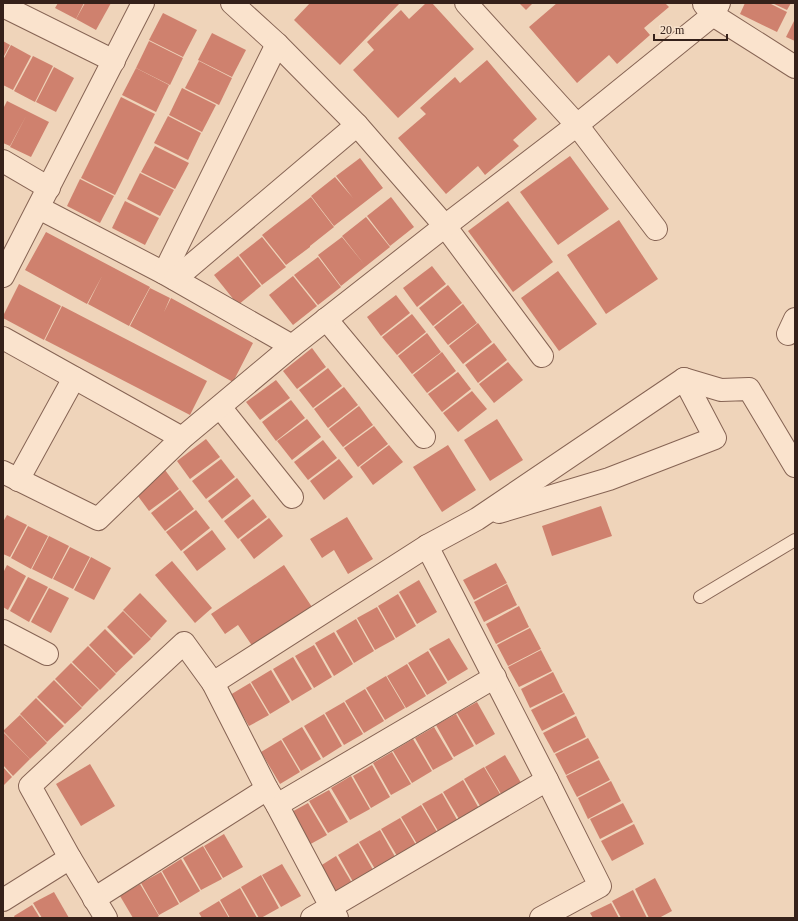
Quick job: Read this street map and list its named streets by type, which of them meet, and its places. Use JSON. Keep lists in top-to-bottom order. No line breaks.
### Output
{"scale_bar":"20 m"}
